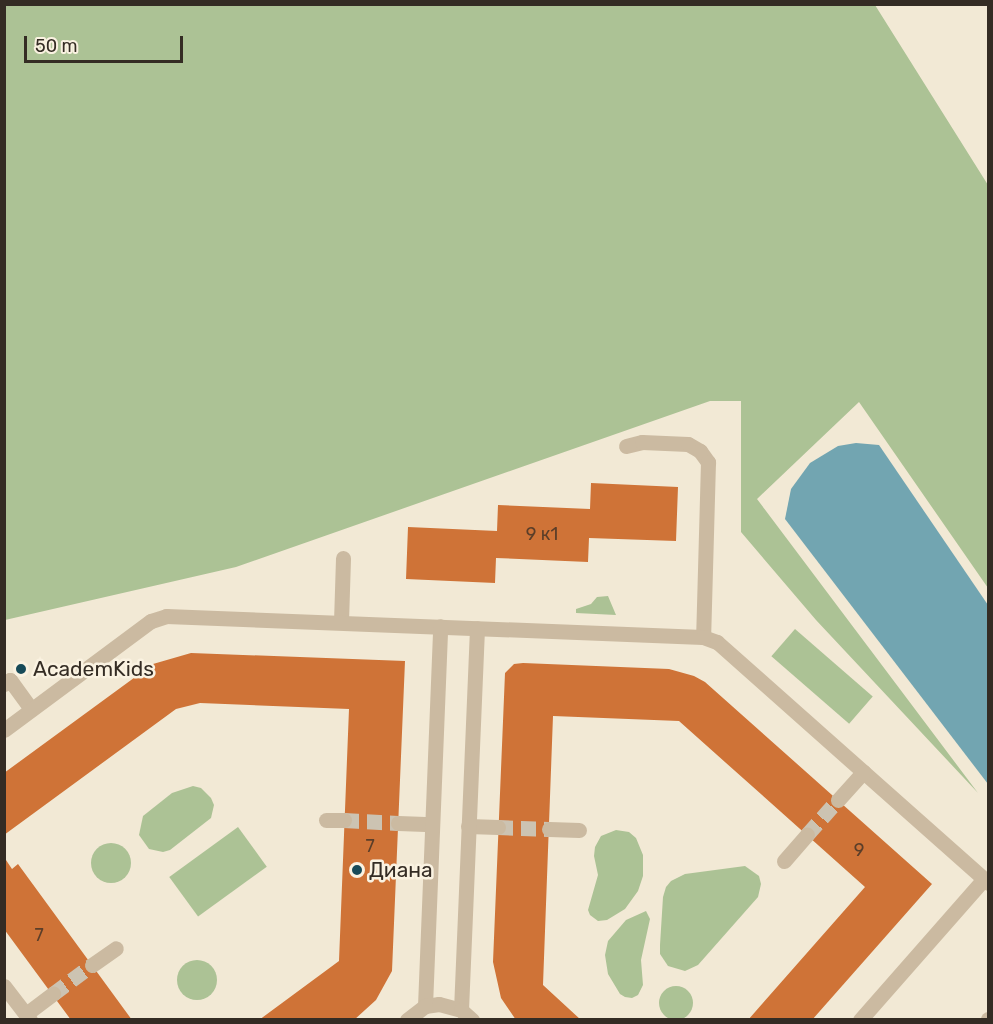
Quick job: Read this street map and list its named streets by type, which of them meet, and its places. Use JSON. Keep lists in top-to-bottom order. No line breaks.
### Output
{"places":["AcademKids","Диана"],"house_numbers":["9 к1","7","9","7"],"scale_bar":"50 m"}
